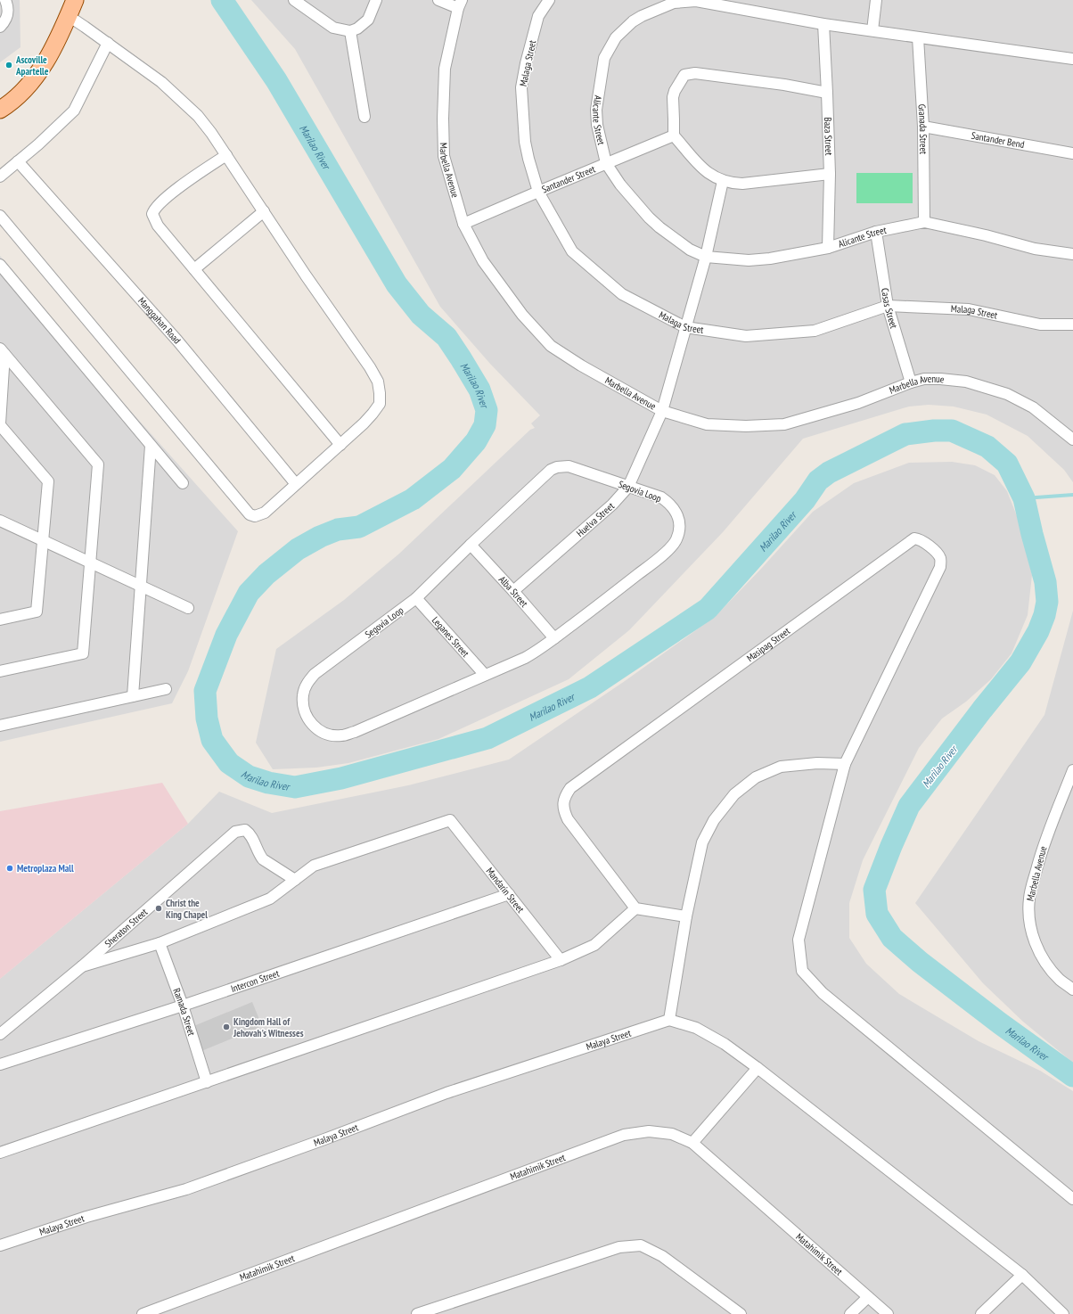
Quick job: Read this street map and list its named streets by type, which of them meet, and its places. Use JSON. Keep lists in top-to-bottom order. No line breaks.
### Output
{"streets":{"street":["Malaga Street","Alicante Street","Granada Street","Baza Street","Santander Bend","Marbella Avenue","Santander Street","Casas Street","Manggahan Road","Segovia Loop","Huelva Street","Alba Street","Leganes Street","Masipag Street","Mandarin Street","Sheraton Street","Intercon Street","Ramada Street","Malaya Street","Matahimik Street"]},"crossings":[["Malaga Street","Santander Street"],["Malaga Street","Casas Street"],["Malaga Street","Huelva Street"],["Alicante Street","Granada Street"],["Alicante Street","Baza Street"],["Alicante Street","Santander Street"],["Alicante Street","Casas Street"],["Alicante Street","Huelva Street"],["Granada Street","Santander Bend"],["Marbella Avenue","Santander Street"],["Marbella Avenue","Casas Street"],["Marbella Avenue","Huelva Street"],["Segovia Loop","Huelva Street"],["Segovia Loop","Alba Street"],["Segovia Loop","Leganes Street"],["Huelva Street","Alba Street"],["Mandarin Street","Sheraton Street"],["Mandarin Street","Intercon Street"],["Intercon Street","Ramada Street"]],"water":["Marilao River"],"places":["Ascoville Apartelle","Metroplaza Mall","Christ the King Chapel","Kingdom Hall of Jehovah's Witnesses"]}
